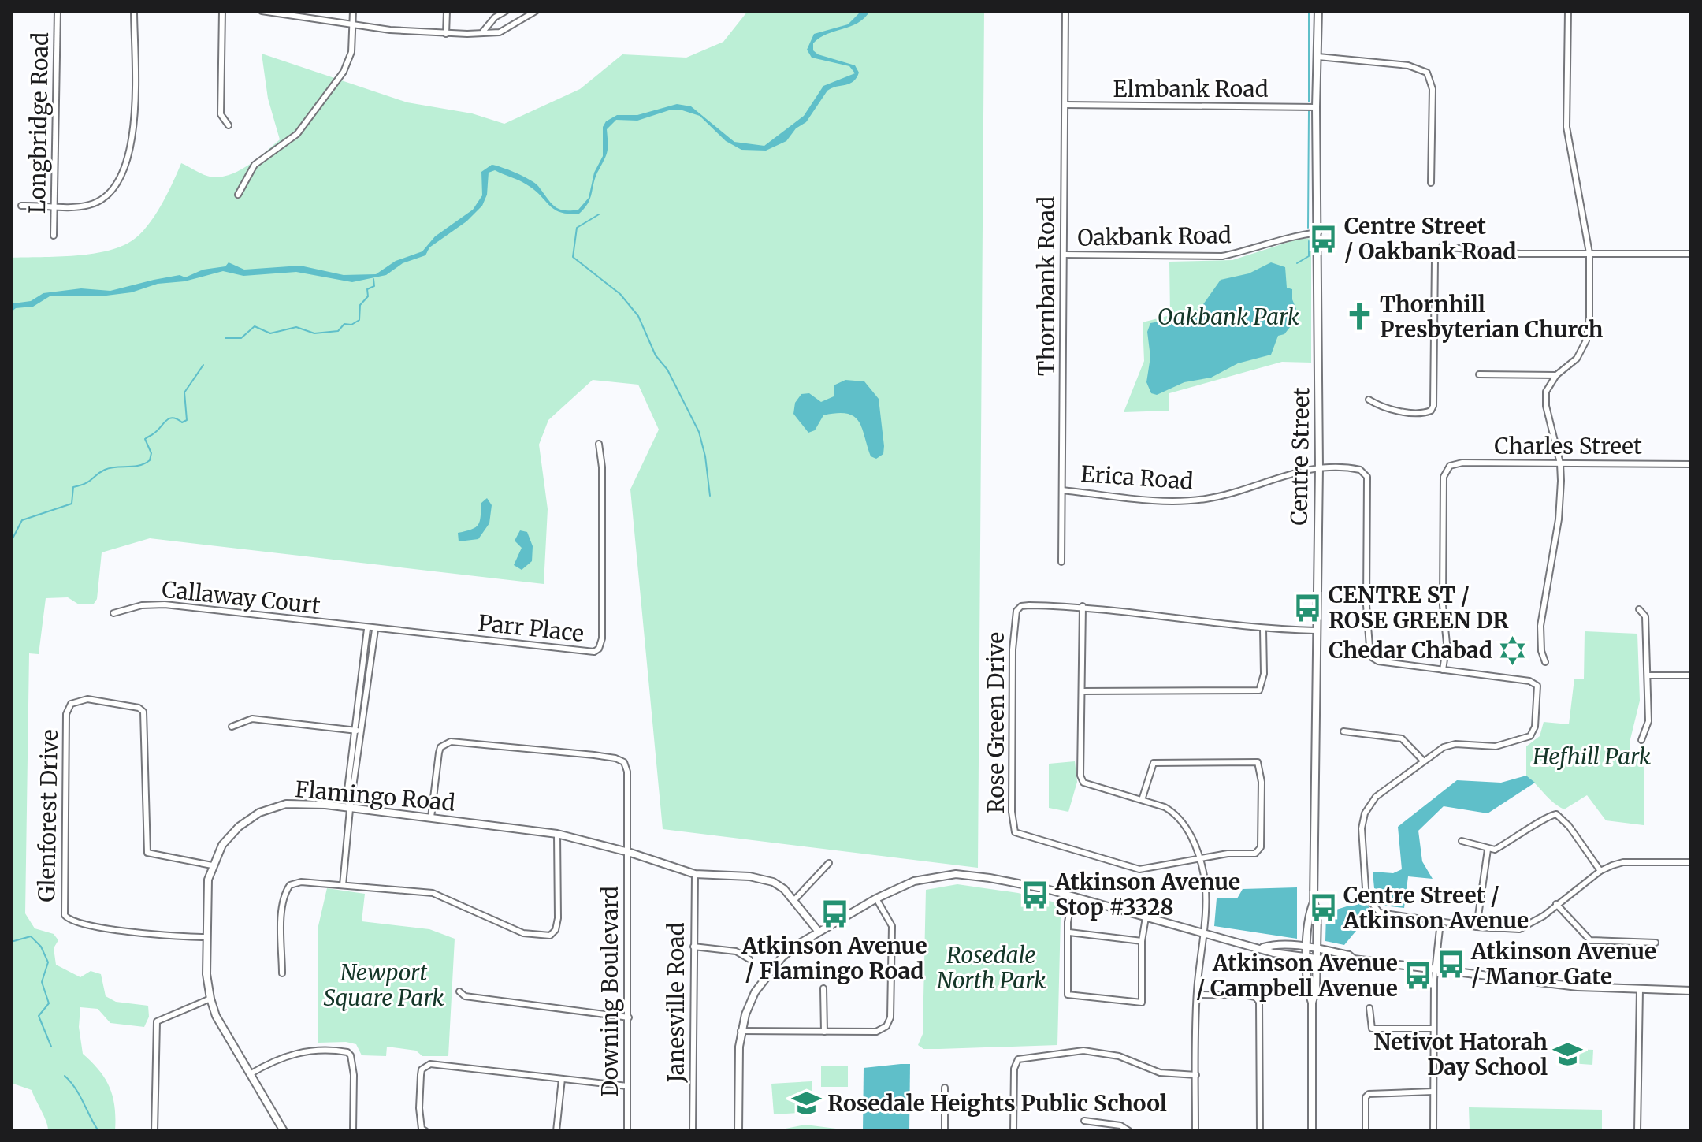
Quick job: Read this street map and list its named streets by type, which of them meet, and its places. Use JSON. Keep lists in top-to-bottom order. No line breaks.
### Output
{"streets":{"street":["Elmbank Road","Longbridge Road","Oakbank Road","Thornbank Road","Charles Street","Centre Street","Erica Road","Callaway Court","Parr Place","Rose Green Drive","Flamingo Road","Glenforest Drive","Downing Boulevard","Janesville Road"]},"crossings":[["Elmbank Road","Thornbank Road"],["Elmbank Road","Centre Street"],["Oakbank Road","Thornbank Road"],["Oakbank Road","Centre Street"],["Thornbank Road","Erica Road"],["Charles Street","Erica Road"],["Centre Street","Erica Road"],["Centre Street","Rose Green Drive"],["Callaway Court","Parr Place"],["Flamingo Road","Glenforest Drive"],["Flamingo Road","Downing Boulevard"],["Flamingo Road","Janesville Road"]],"parks":["Oakbank Park","Hefhill Park","Rosedale North Park","Newport Square Park"],"places":{"bus stop":["Centre Street / Oakbank Road","CENTRE ST / ROSE GREEN DR","Atkinson Avenue Stop #3328","Centre Street / Atkinson Avenue","Atkinson Avenue / Flamingo Road","Atkinson Avenue / Manor Gate","Atkinson Avenue / Campbell Avenue"],"church":["Thornhill Presbyterian Church"],"synagogue":["Chedar Chabad"],"school or university":["Netivot Hatorah Day School","Rosedale Heights Public School"]}}
